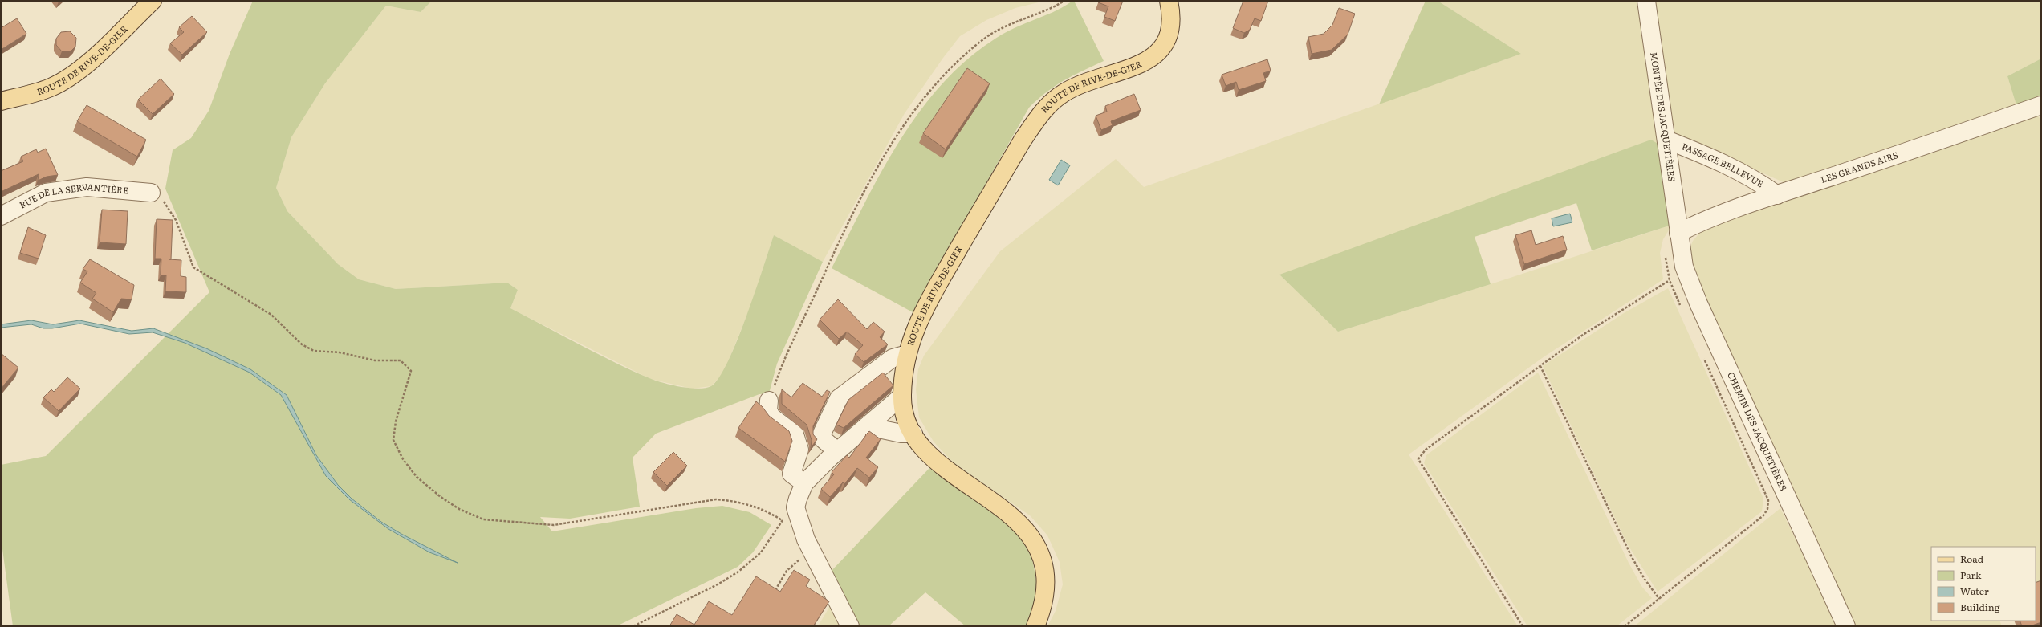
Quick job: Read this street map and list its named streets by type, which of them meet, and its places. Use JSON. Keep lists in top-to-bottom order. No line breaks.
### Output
{"streets":{"main road":["ROUTE DE RIVE-DE-GIER"],"street":["MONTÉE DES JACQUETIÈRES","PASSAGE BELLEVUE","LES GRANDS AIRS","RUE DE LA SERVANTIÈRE","CHEMIN DES JACQUETIÈRES"]},"crossings":[["MONTÉE DES JACQUETIÈRES","PASSAGE BELLEVUE"],["MONTÉE DES JACQUETIÈRES","LES GRANDS AIRS"],["MONTÉE DES JACQUETIÈRES","CHEMIN DES JACQUETIÈRES"],["PASSAGE BELLEVUE","LES GRANDS AIRS"],["LES GRANDS AIRS","CHEMIN DES JACQUETIÈRES"]],"legend":["Road","Park","Water","Building"]}
